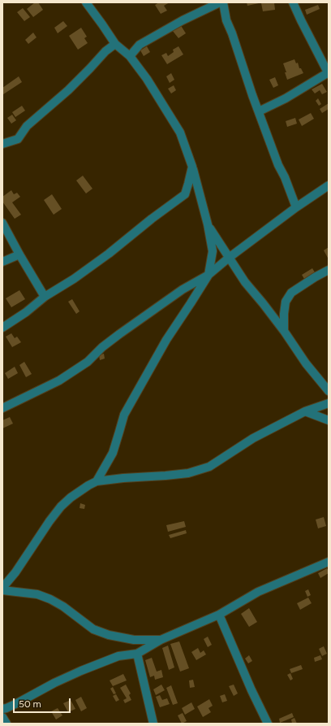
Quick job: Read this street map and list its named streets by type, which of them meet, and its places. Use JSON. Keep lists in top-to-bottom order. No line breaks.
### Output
{"scale_bar":"50 m"}
